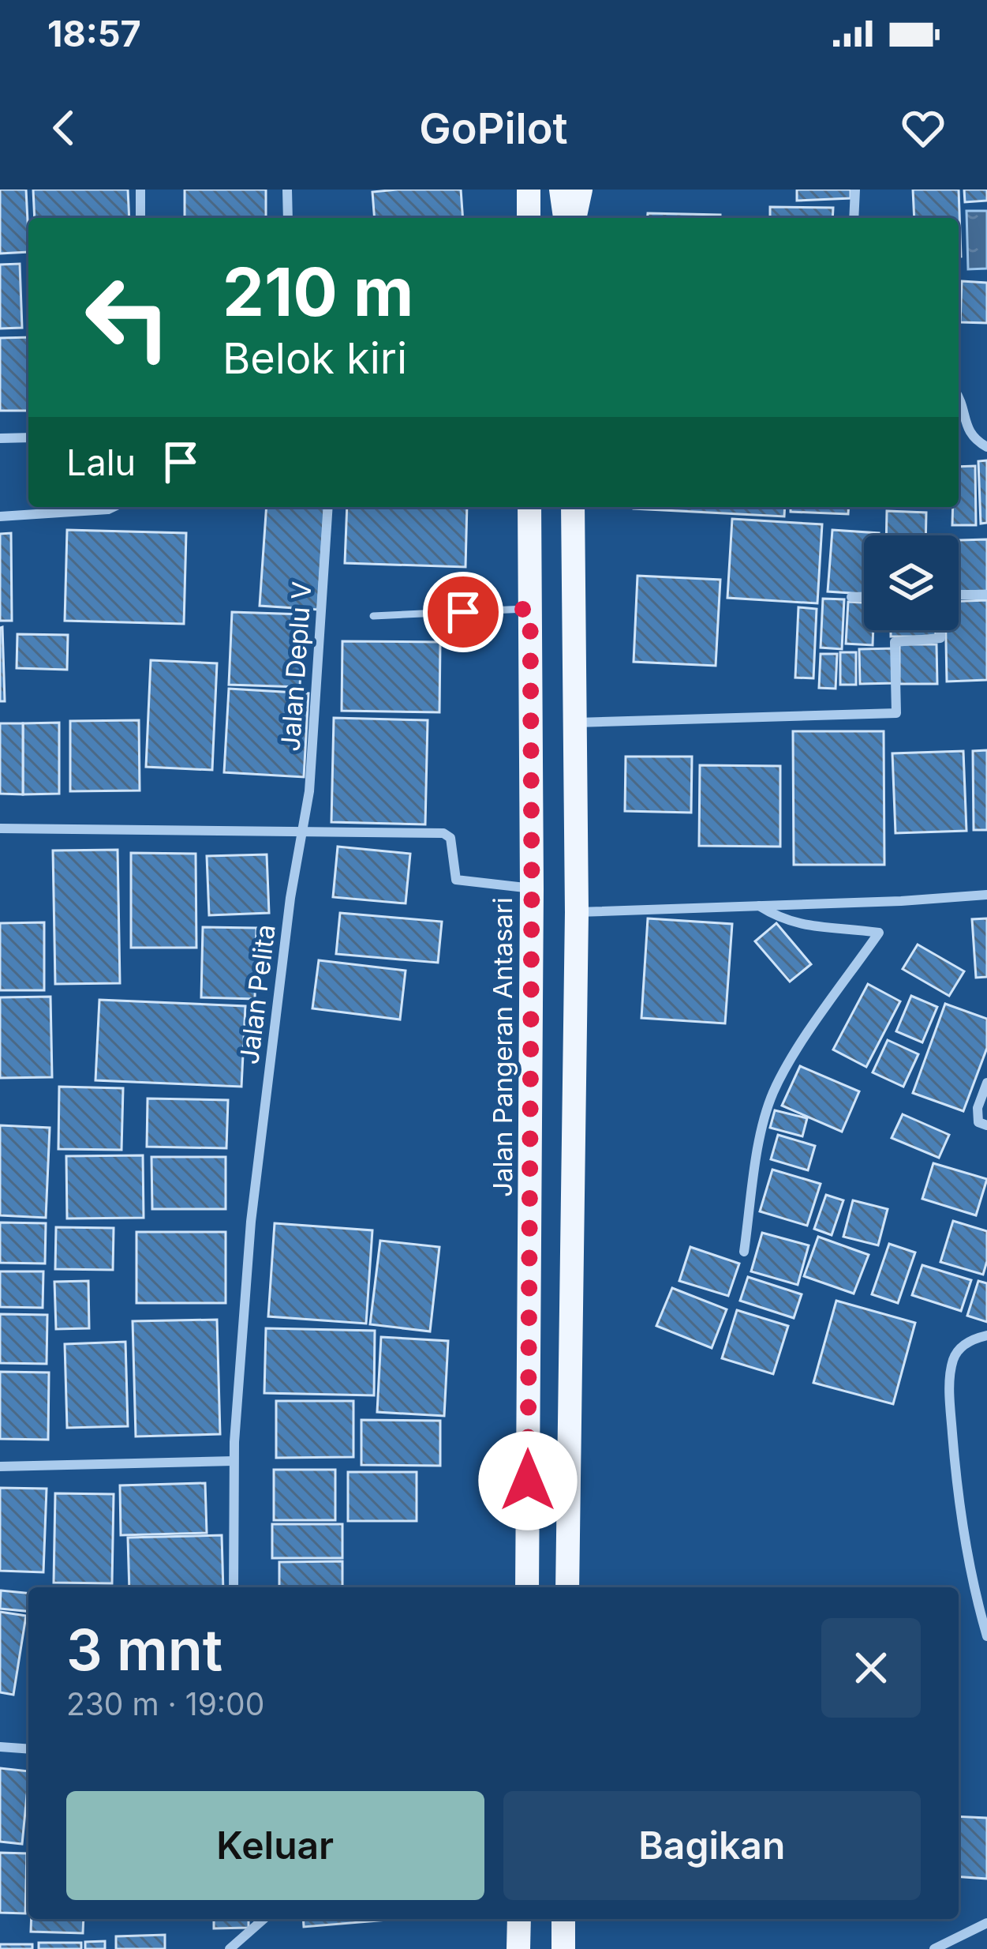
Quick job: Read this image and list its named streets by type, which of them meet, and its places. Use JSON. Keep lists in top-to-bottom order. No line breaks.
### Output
{"streets":{"main road":["Jalan Pangeran Antasari"],"street":["Jalan Deplu V","Jalan Pelita"]},"crossings":[["Jalan Deplu V","Jalan Pelita"]],"page":{"status":"18:57","header":"GoPilot","turn":["210 m","Belok kiri"],"then":"Lalu","heading":["3 mnt","230 m · 19:00"],"buttons":["Keluar","Bagikan"]}}
